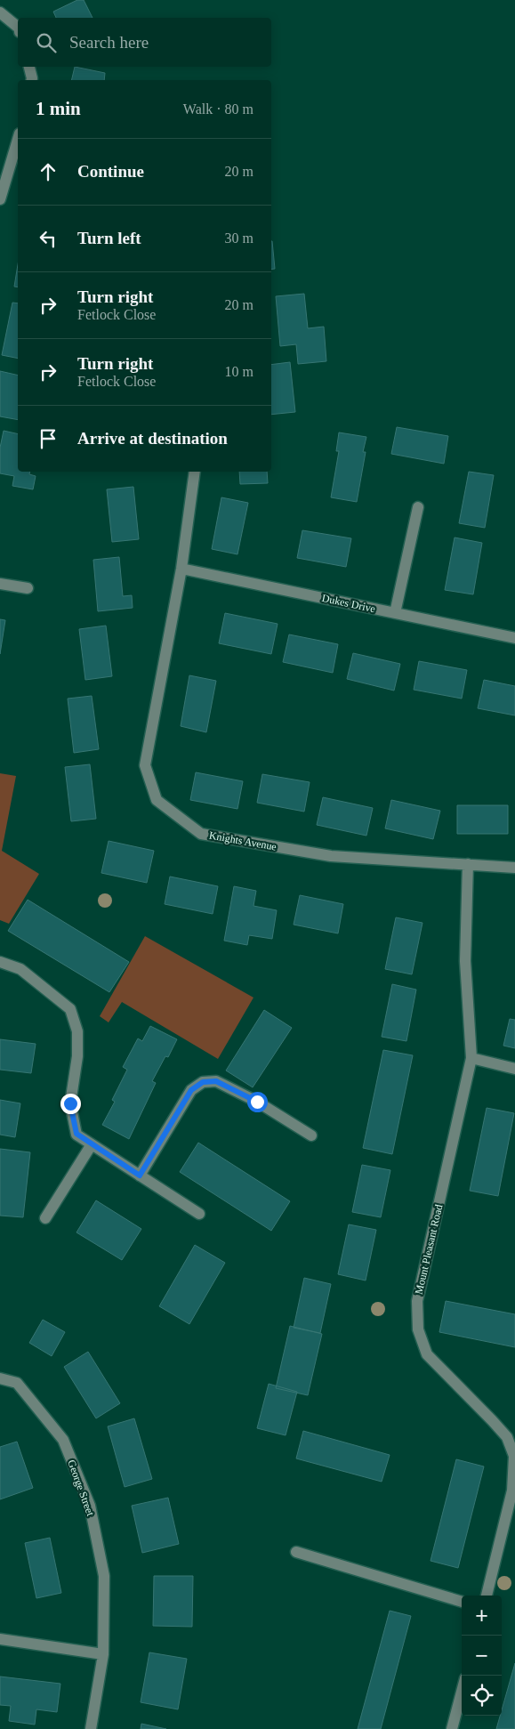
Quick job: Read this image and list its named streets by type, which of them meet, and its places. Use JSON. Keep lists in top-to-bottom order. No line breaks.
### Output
{"streets":{"street":["Dukes Drive","Knights Avenue","Mount Pleasant Road","George Street"]},"crossings":[["Dukes Drive","Knights Avenue"],["Knights Avenue","Mount Pleasant Road"]],"page":{"search":"Search here","heading":["1 min","Walk · 80 m"],"list":[["Continue","20 m"],["Turn left","30 m"],["Turn right","Fetlock Close","20 m"],["Turn right","Fetlock Close","10 m"],"Arrive at destination"],"map_buttons":["+","−"]}}
